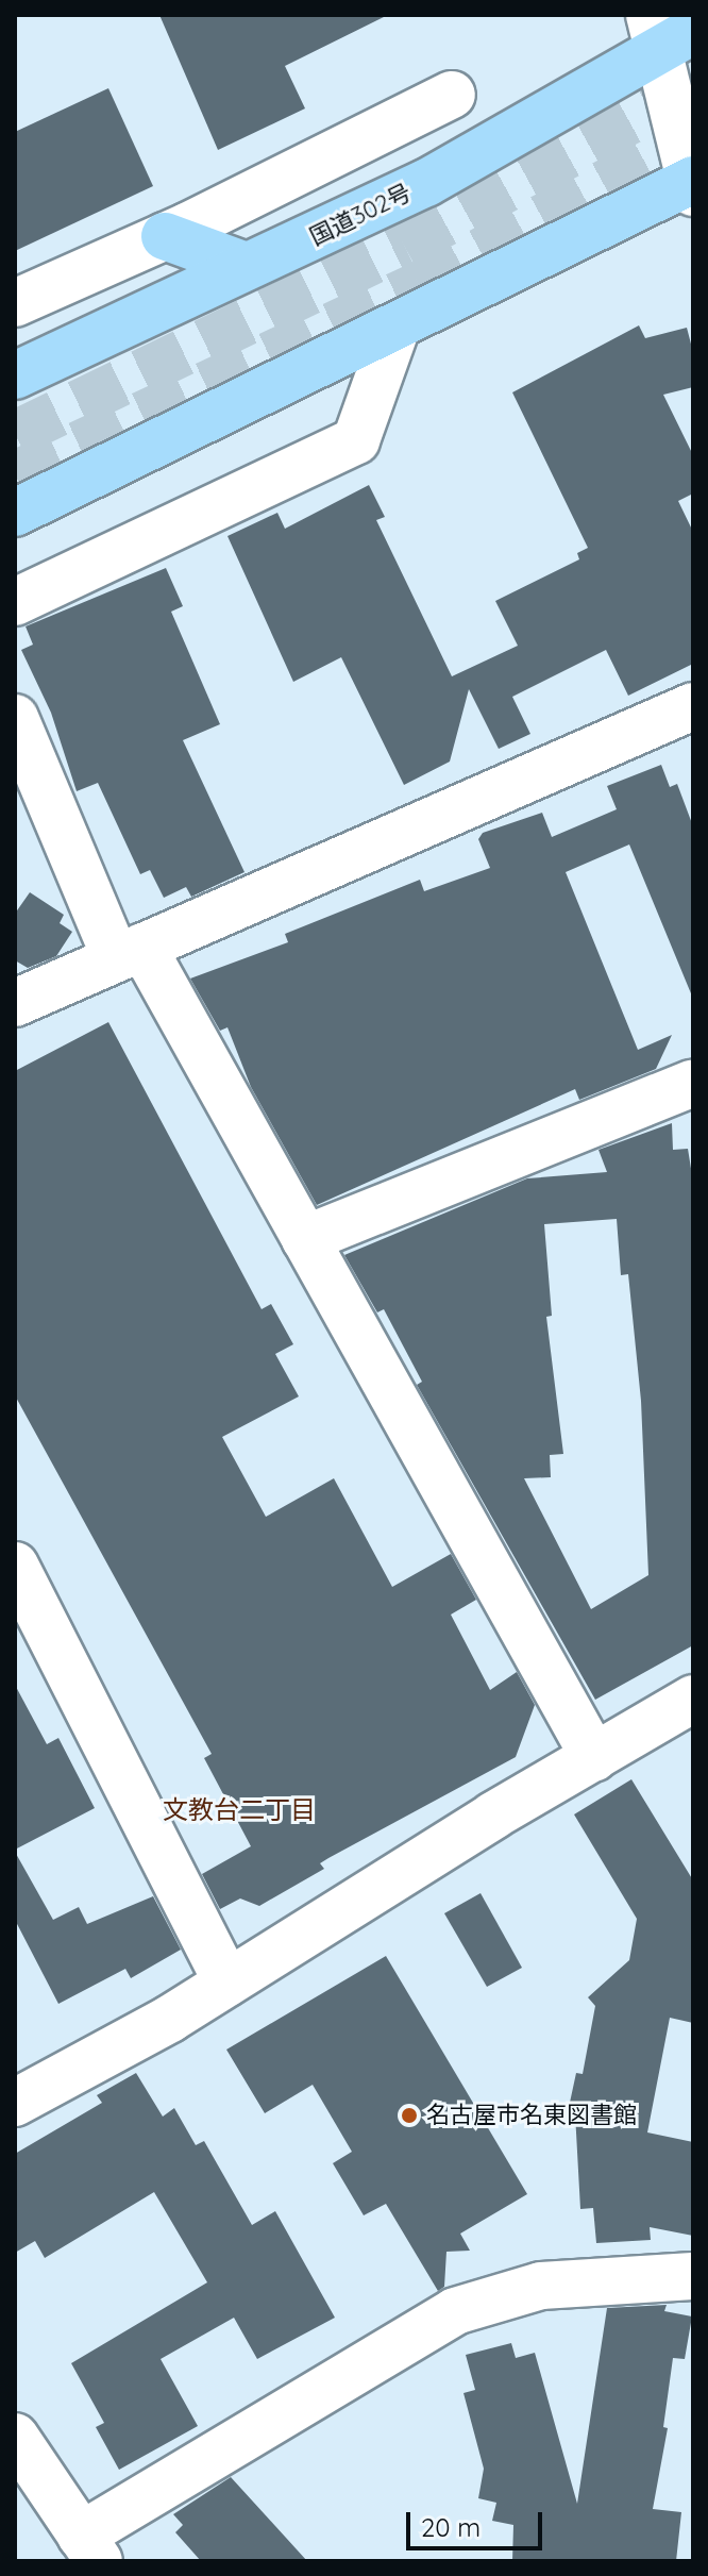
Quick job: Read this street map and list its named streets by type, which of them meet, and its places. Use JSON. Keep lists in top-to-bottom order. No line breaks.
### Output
{"streets":{"highway":["国道302号"]},"districts":["文教台二丁目"],"places":["名古屋市名東図書館"],"scale_bar":"20 m"}
